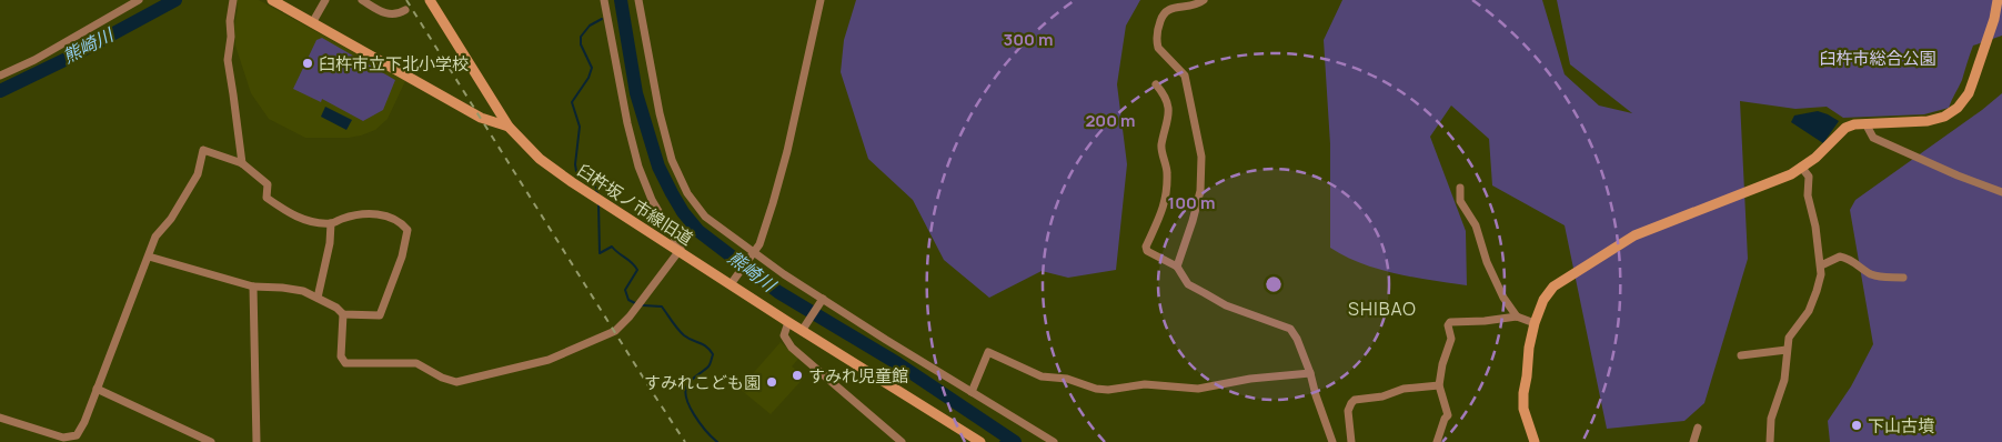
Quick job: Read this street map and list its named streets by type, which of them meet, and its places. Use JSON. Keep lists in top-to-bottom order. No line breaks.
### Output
{"streets":{"street":["臼杵坂ノ市線旧道"]},"districts":["SHIBAO"],"water":["熊崎川"],"parks":["臼杵市総合公園"],"places":["臼杵市立下北小学校","すみれ児童館","すみれこども園","下山古墳"],"rings":["300 m","200 m","100 m"]}
